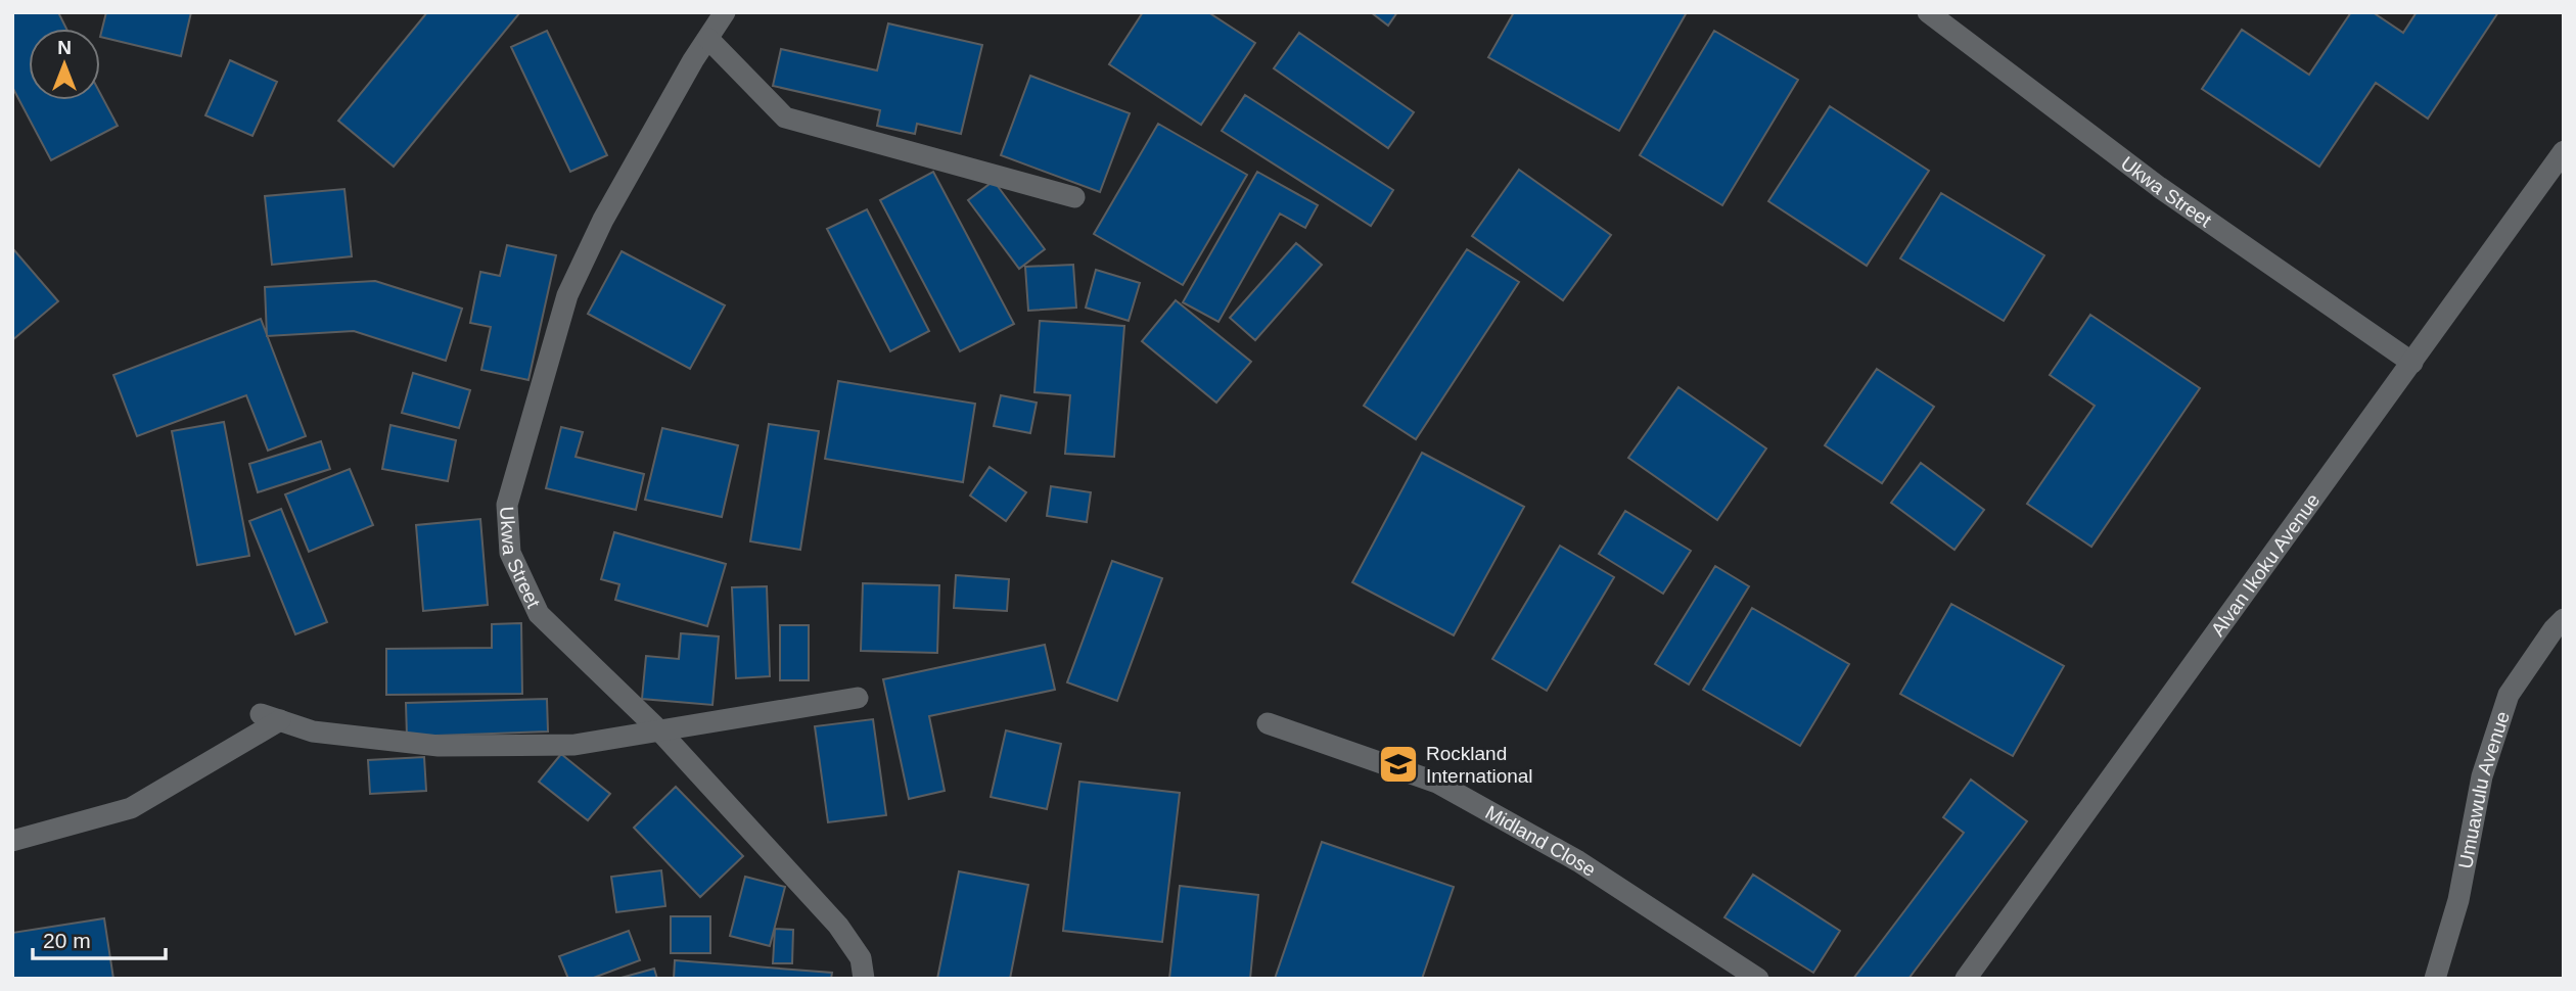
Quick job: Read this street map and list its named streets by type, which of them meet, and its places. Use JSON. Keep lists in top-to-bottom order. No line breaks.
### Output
{"streets":{"street":["Ukwa Street","Alvan Ikoku Avenue","Umuawulu Avenue","Midland Close"]},"crossings":[["Ukwa Street","Alvan Ikoku Avenue"]],"places":{"school or university":["Rockland International"]},"scale_bar":"20 m","north":"top"}
